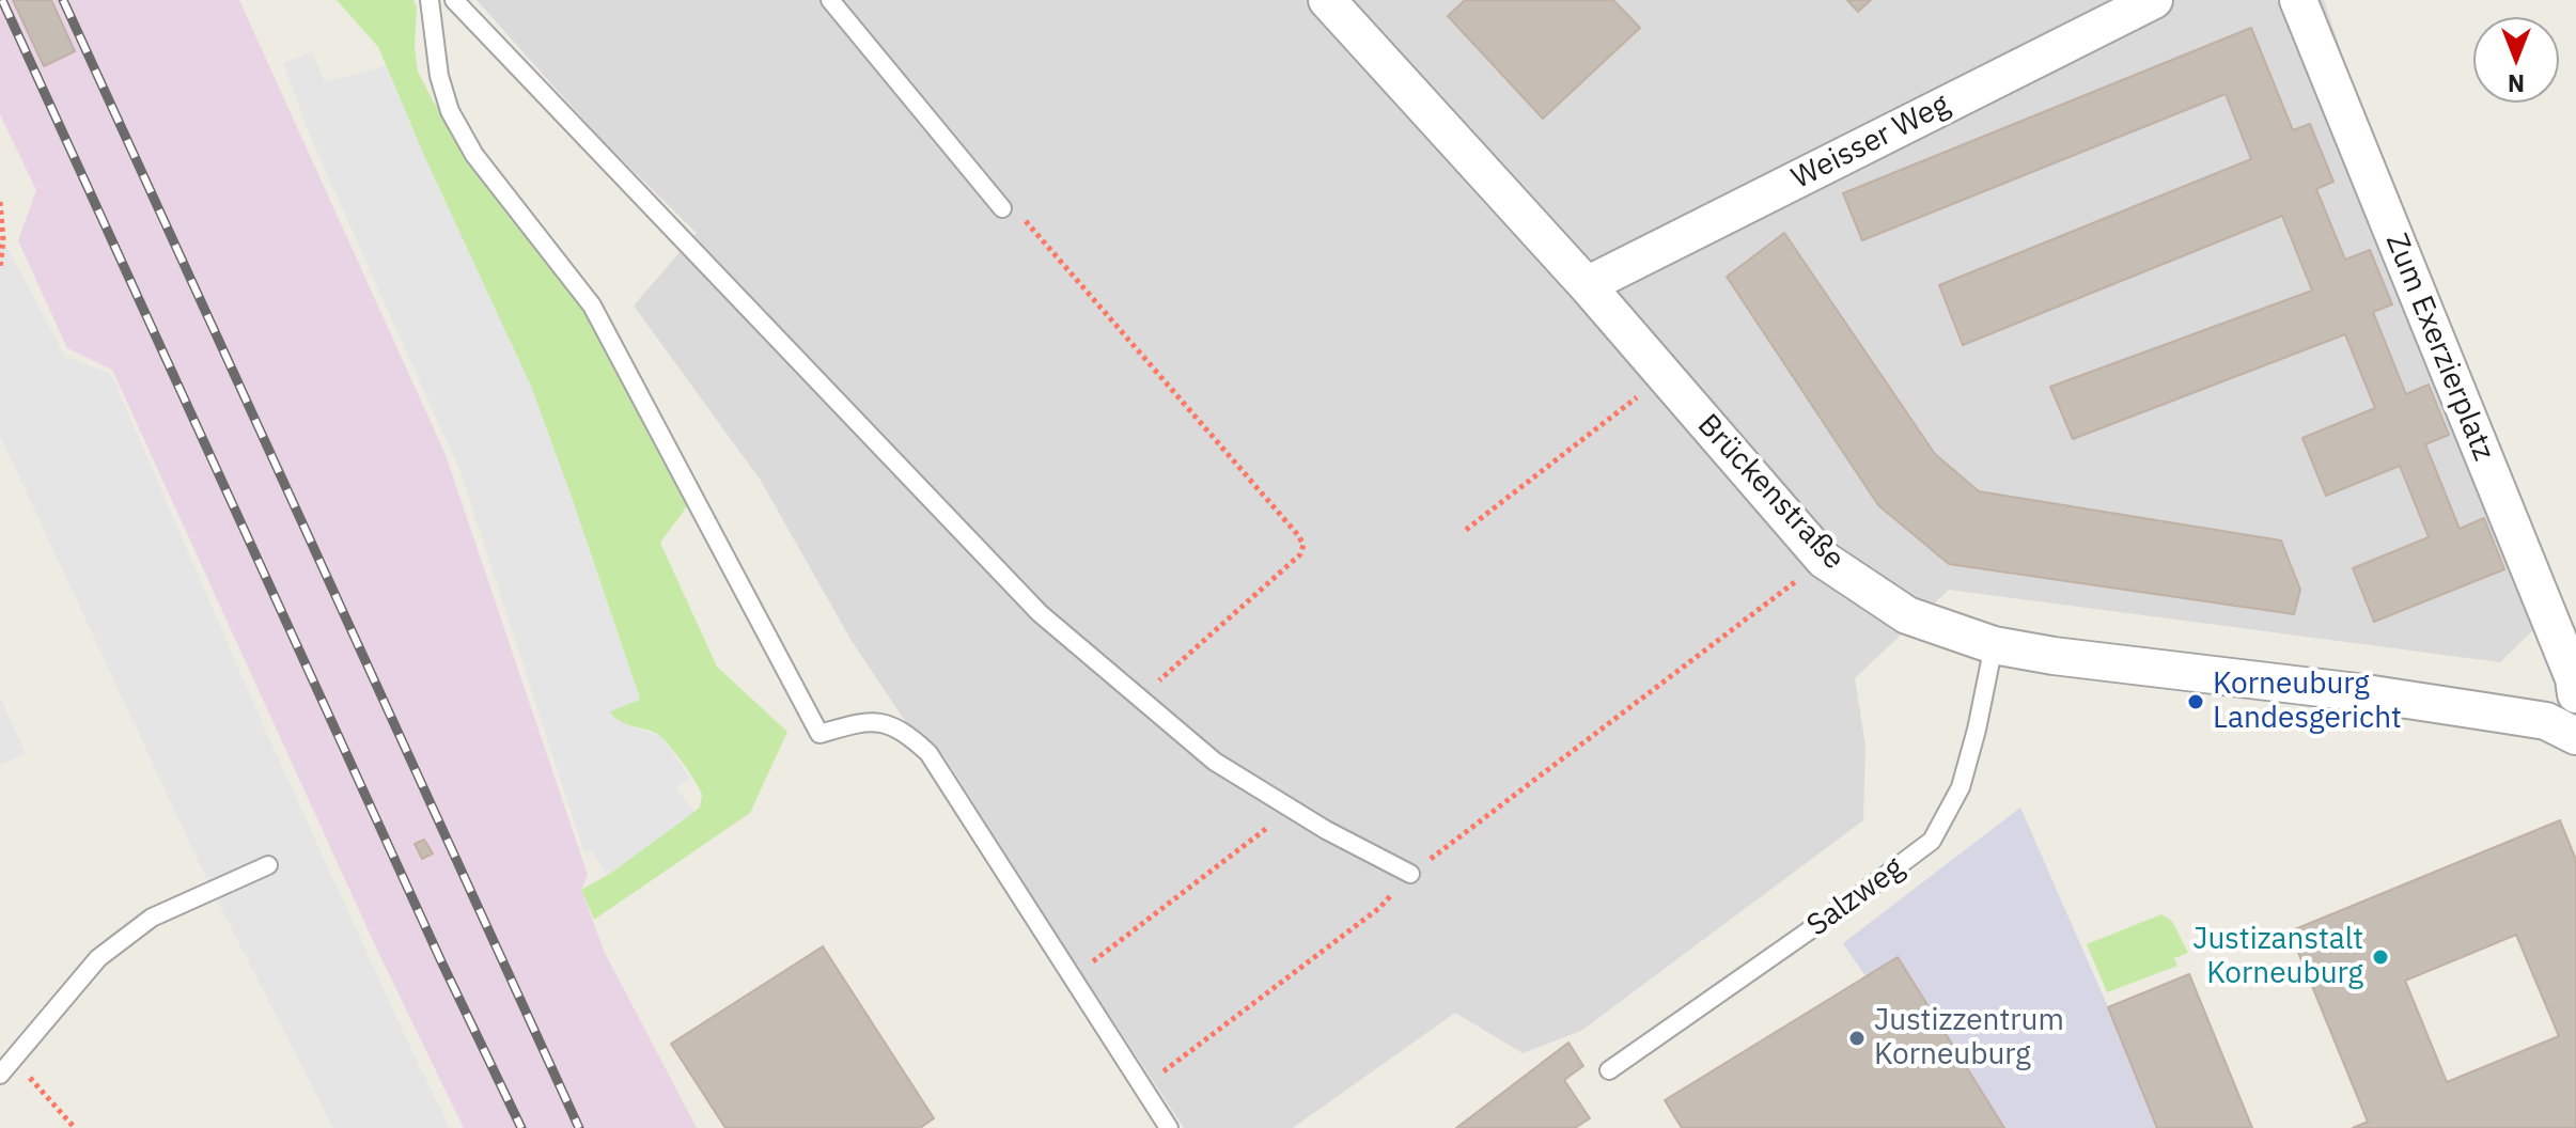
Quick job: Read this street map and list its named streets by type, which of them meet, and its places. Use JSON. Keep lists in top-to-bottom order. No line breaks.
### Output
{"streets":{"street":["Weisser Weg","Zum Exerzierplatz","Brückenstraße"],"lane":["Salzweg"]},"crossings":[["Weisser Weg","Brückenstraße"],["Brückenstraße","Salzweg"]],"places":["Korneuburg Landesgericht","Justizanstalt Korneuburg","Justizzentrum Korneuburg"],"north":"bottom"}
